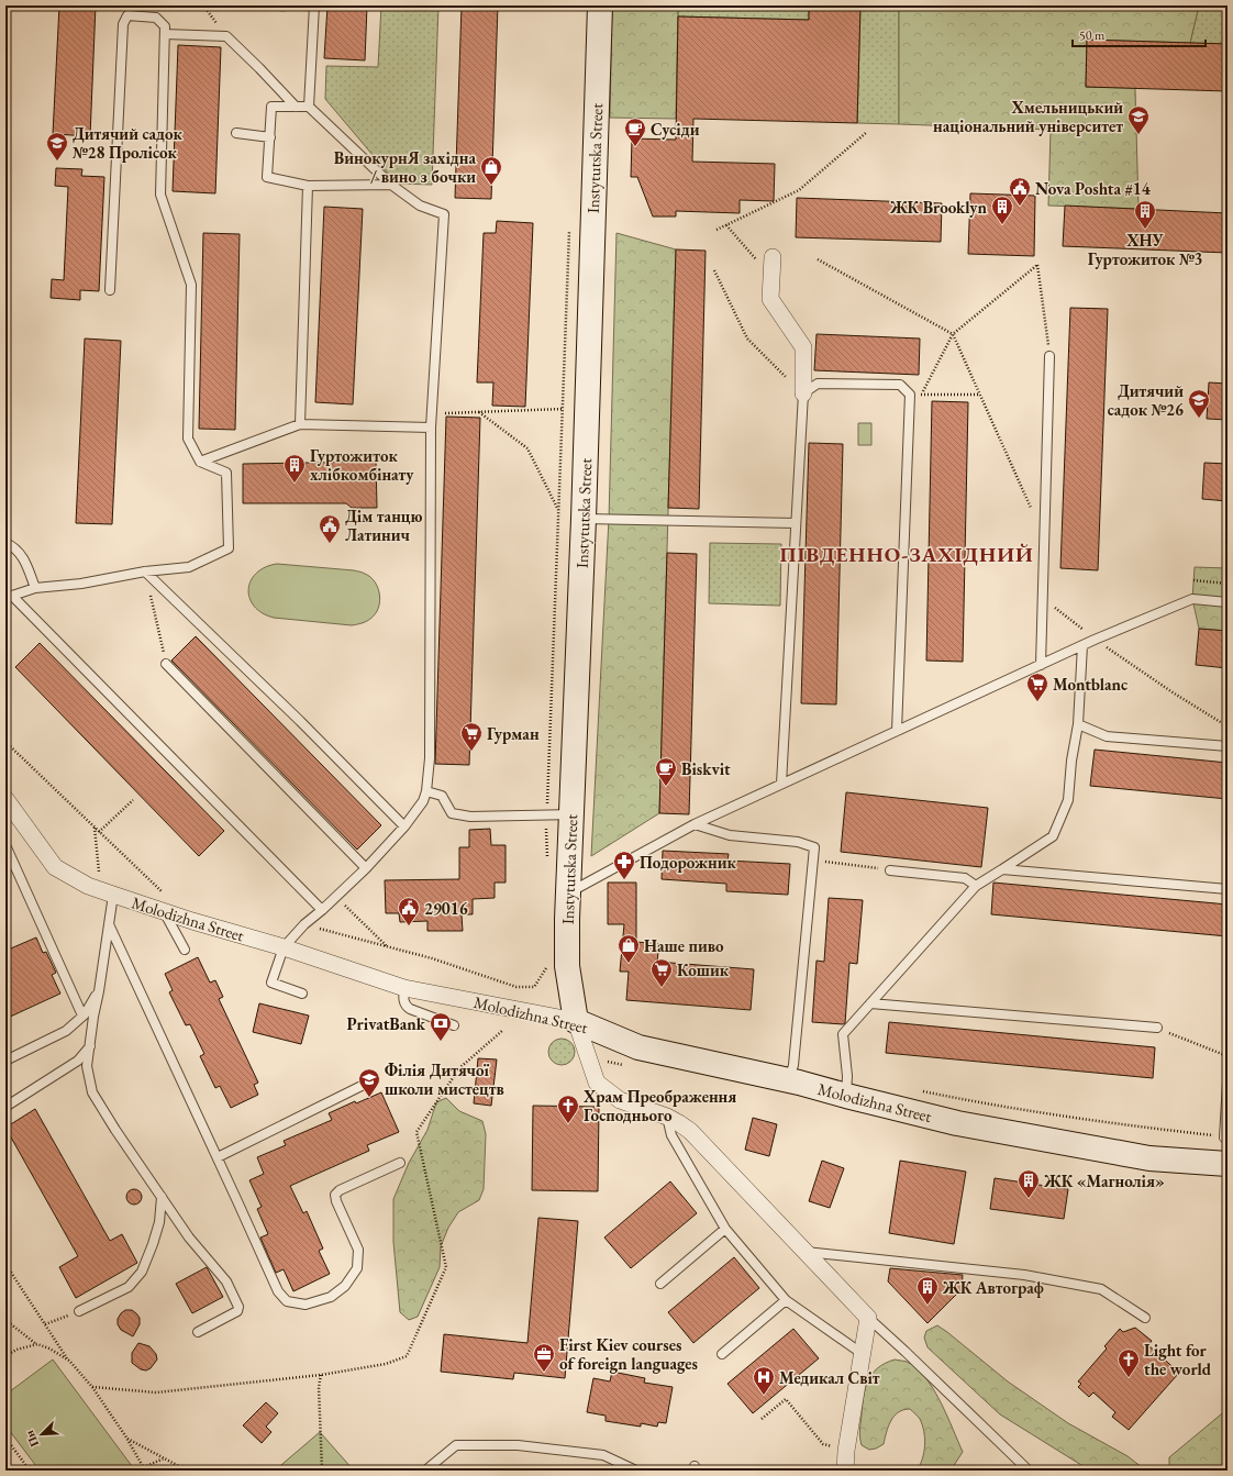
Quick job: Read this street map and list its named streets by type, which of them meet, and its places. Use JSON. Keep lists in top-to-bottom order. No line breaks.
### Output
{"streets":{"street":["Instytutska Street","Molodizhna Street"]},"crossings":[["Instytutska Street","Molodizhna Street"]],"districts":["ПІВДЕННО-ЗАХІДНИЙ"],"places":{"school or university":["Хмельницький національний університет","Дитячий садок №28 Пролісок","Дитячий садок №26","Філія Дитячої школи мистецтв"],"cafe":["Сусіди","Biskvit"],"shop":["ВинокурнЯ західна / вино з бочки","Наше пиво"],"public building":["Nova Poshta #14","Дім танцю Латинич","29016"],"building":["ЖК Brooklyn","ХНУ Гуртожиток №3","Гуртожиток хлібкомбінату","ЖК «Магнолія»","ЖК Автограф"],"supermarket":["Montblanc","Гурман","Кошик"],"pharmacy":["Подорожник"],"bank":["PrivatBank"],"church":["Храм Преображення Господнього","Light for the world"],"office":["First Kiev courses of foreign languages"],"hospital":["Медикал Світ"]},"scale_bar":"50 m","north":"bottom left"}
